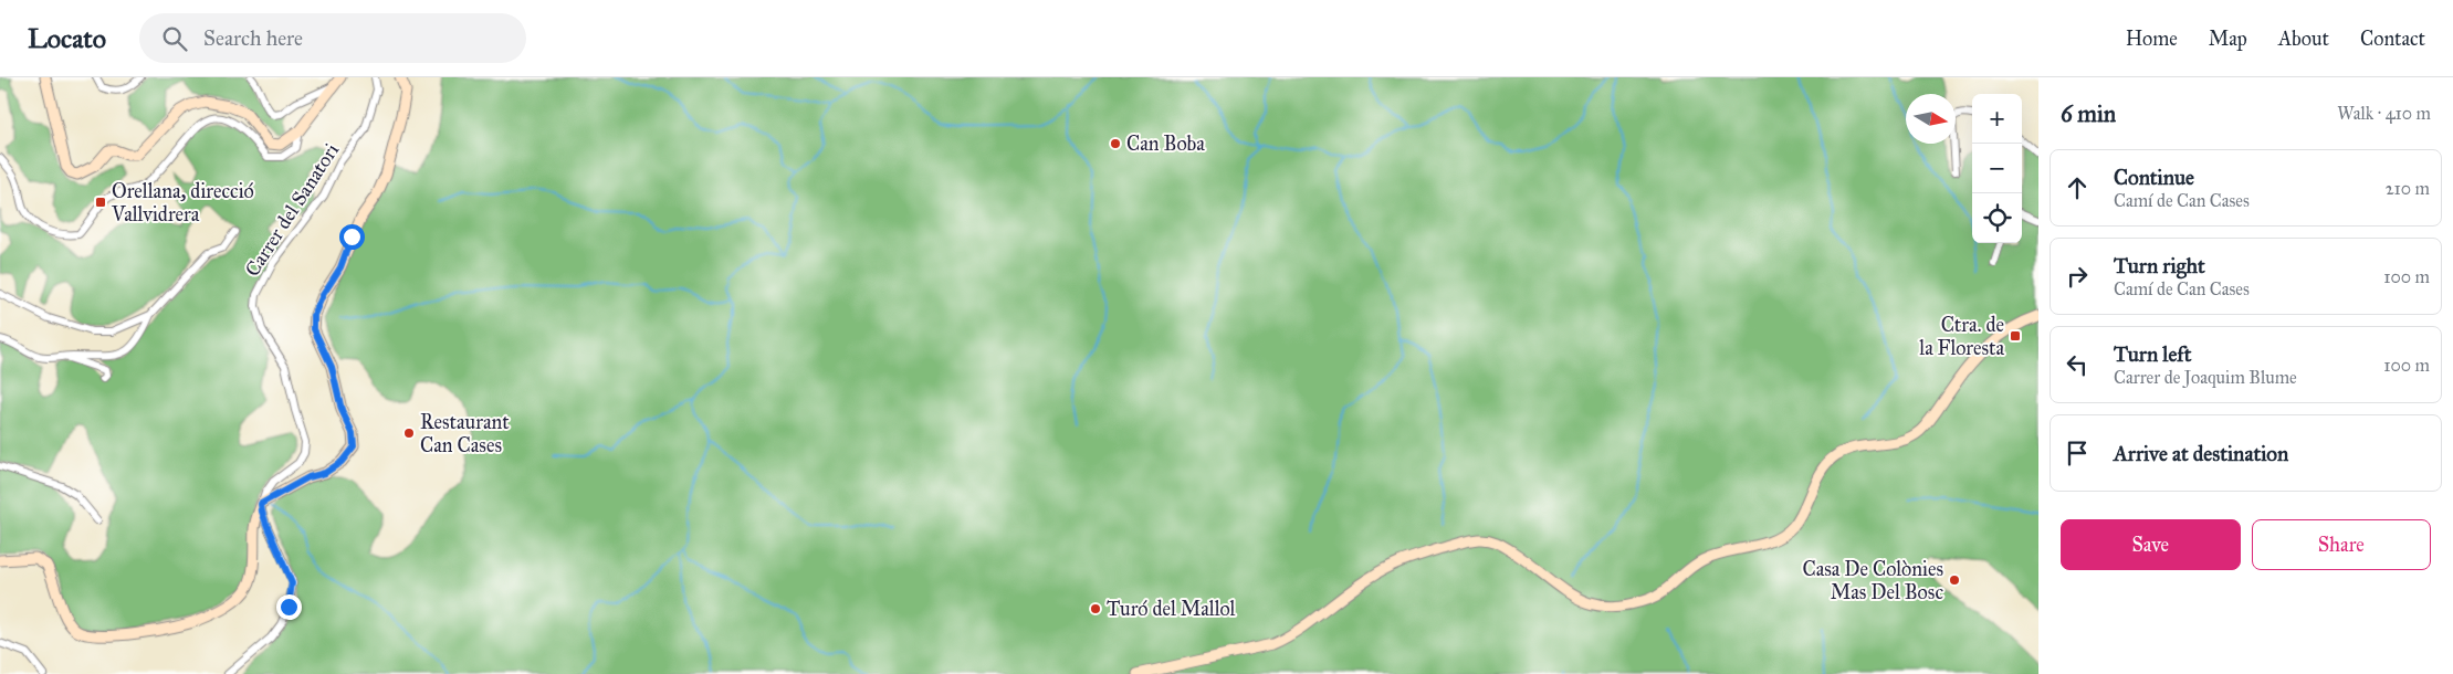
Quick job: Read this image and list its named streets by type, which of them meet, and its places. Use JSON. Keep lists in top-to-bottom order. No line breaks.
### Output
{"streets":{"street":["Carrer del Sanatori"]},"places":{"other":["Can Boba","Restaurant Can Cases","Casa De Colònies Mas Del Bosc","Turó del Mallol"],"transit":["Orellana, direcció Vallvidrera","Ctra. de la Floresta"]},"north":"right","page":{"header":"Locato","search":"Search here","nav":["Home","Map","About","Contact"],"heading":["6 min","Walk · 410 m"],"map_buttons":["+","−"],"list":[["Continue","Camí de Can Cases","210 m"],["Turn right","Camí de Can Cases","100 m"],["Turn left","Carrer de Joaquim Blume","100 m"],"Arrive at destination"],"buttons":["Save","Share"]}}
